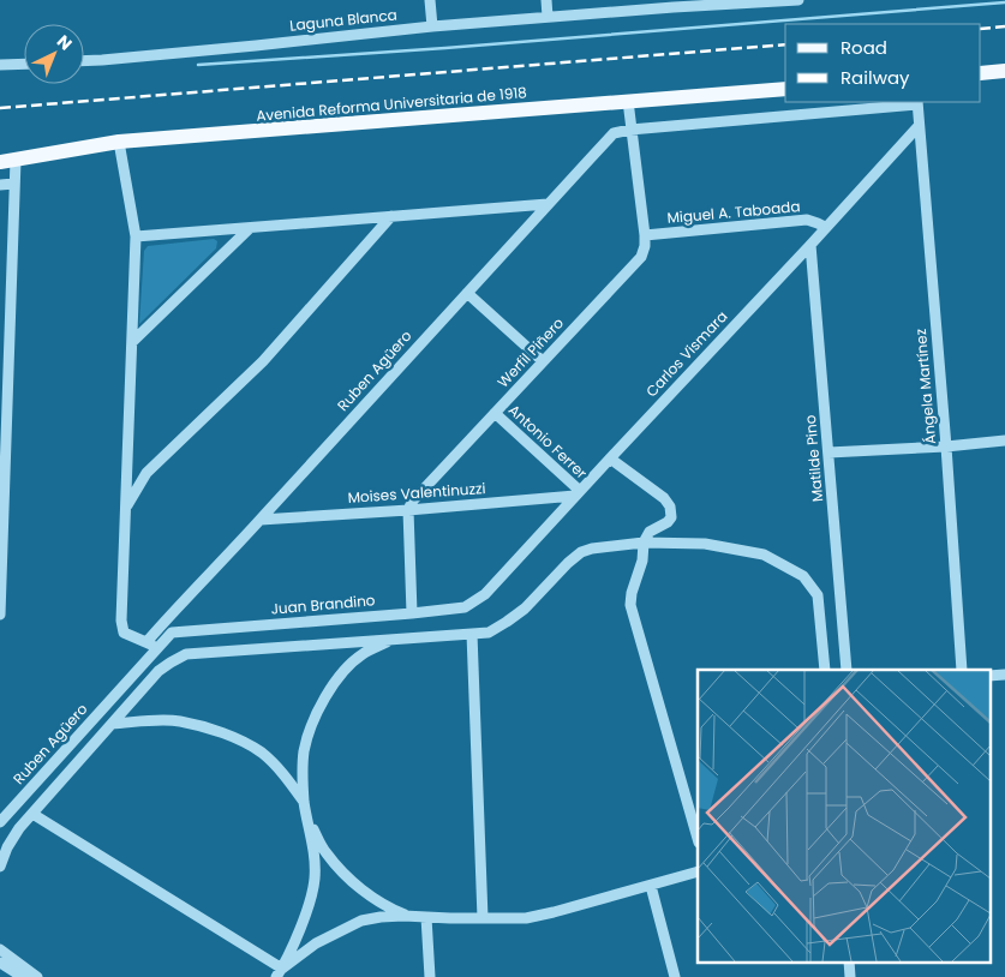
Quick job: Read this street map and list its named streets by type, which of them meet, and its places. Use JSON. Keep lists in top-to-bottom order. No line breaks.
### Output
{"streets":{"main road":["Avenida Reforma Universitaria de 1918"],"street":["Laguna Blanca","Miguel A. Taboada","Werfil Piñero","Carlos Vismara","Ruben Agüero","Ángela Martínez","Antonio Ferrer","Matilde Pino","Moises Valentinuzzi","Juan Brandino"]},"crossings":[["Avenida Reforma Universitaria de 1918","Werfil Piñero"],["Miguel A. Taboada","Werfil Piñero"],["Miguel A. Taboada","Carlos Vismara"],["Werfil Piñero","Ruben Agüero"],["Werfil Piñero","Antonio Ferrer"],["Werfil Piñero","Moises Valentinuzzi"],["Carlos Vismara","Ángela Martínez"],["Carlos Vismara","Antonio Ferrer"],["Carlos Vismara","Matilde Pino"],["Carlos Vismara","Moises Valentinuzzi"],["Carlos Vismara","Juan Brandino"],["Ruben Agüero","Moises Valentinuzzi"],["Ruben Agüero","Juan Brandino"],["Antonio Ferrer","Moises Valentinuzzi"]],"legend":["Road","Railway"],"north":"top right"}
